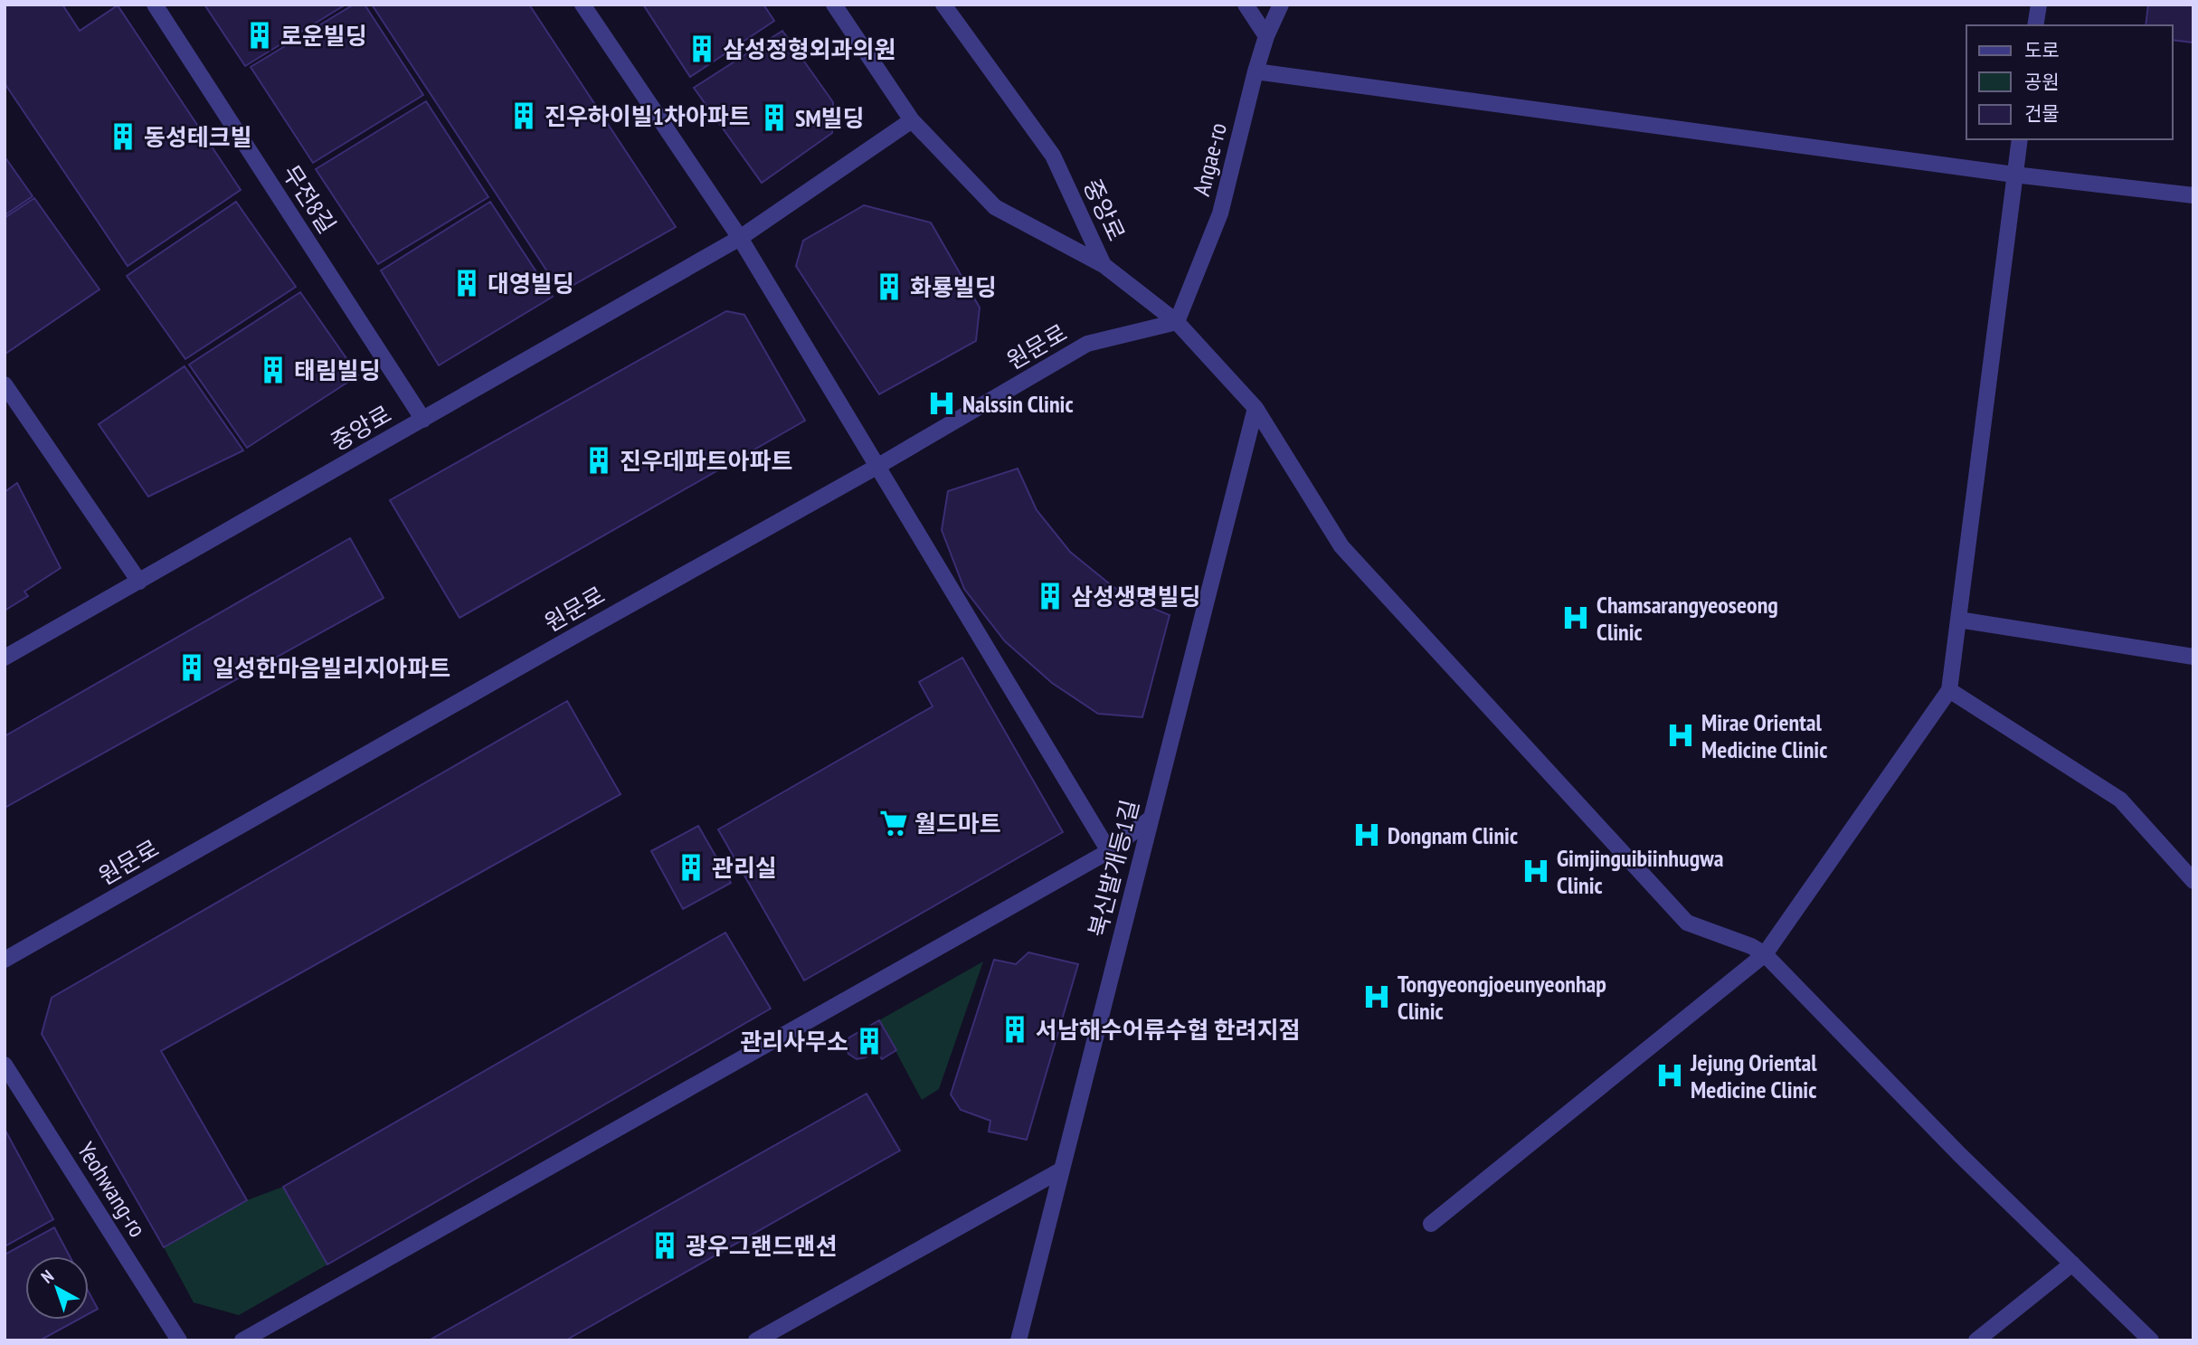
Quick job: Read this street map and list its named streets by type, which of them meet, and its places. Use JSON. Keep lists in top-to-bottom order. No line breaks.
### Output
{"streets":{"street":["Angae-ro","무전8길","중앙로","원문로","북신발개등1길","Yeohwang-ro"]},"crossings":[["Angae-ro","원문로"],["무전8길","중앙로"]],"places":{"building":["로운빌딩","삼성정형외과의원","진우하이빌1차아파트","SM빌딩","동성테크빌","대영빌딩","화룡빌딩","태림빌딩","진우데파트아파트","삼성생명빌딩","일성한마음빌리지아파트","관리실","서남해수어류수협 한려지점","관리사무소","광우그랜드맨션"],"hospital":["Nalssin Clinic","Chamsarangyeoseong Clinic","Mirae Oriental Medicine Clinic","Dongnam Clinic","Gimjinguibiinhugwa Clinic","Tongyeongjoeunyeonhap Clinic","Jejung Oriental Medicine Clinic"],"supermarket":["월드마트"]},"legend":["도로","공원","건물"],"north":"top left"}
